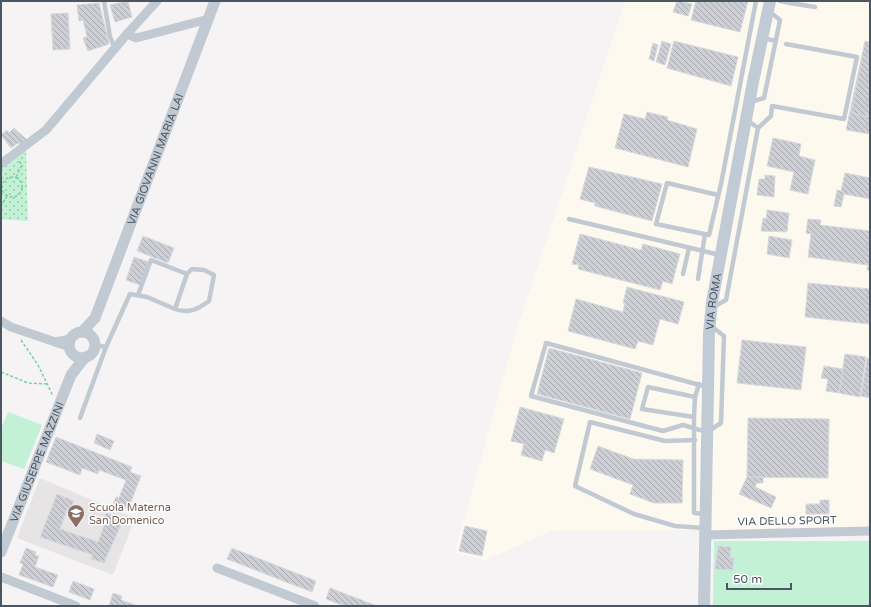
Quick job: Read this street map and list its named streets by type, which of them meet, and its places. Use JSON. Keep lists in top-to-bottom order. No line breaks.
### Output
{"streets":{"main road":["VIA ROMA"],"street":["VIA GIOVANNI MARIA LAI","VIA GIUSEPPE MAZZINI","VIA DELLO SPORT"]},"crossings":[["VIA GIOVANNI MARIA LAI","VIA GIUSEPPE MAZZINI"],["VIA ROMA","VIA DELLO SPORT"]],"places":{"school or university":["Scuola Materna San Domenico"]},"scale_bar":"50 m"}
